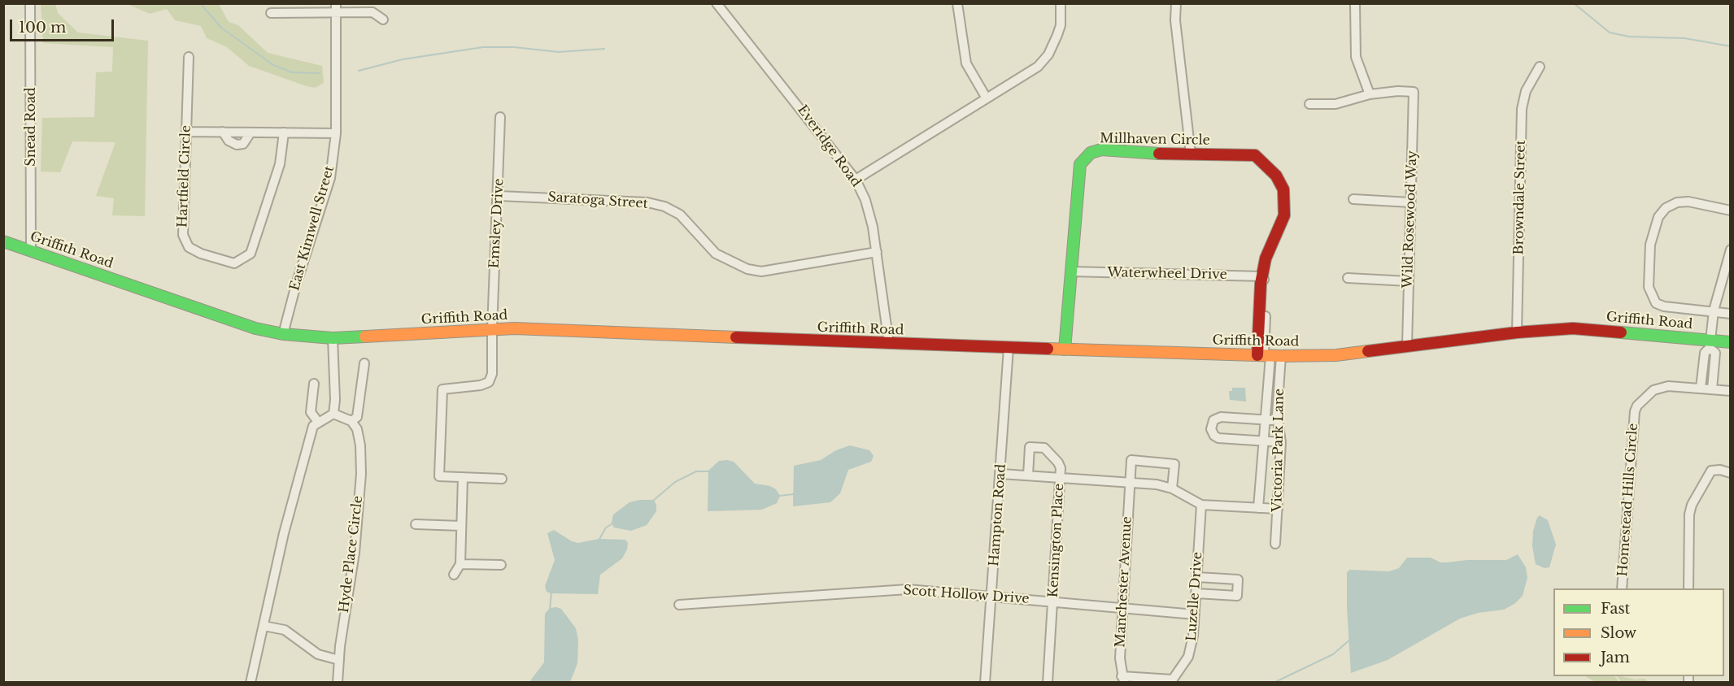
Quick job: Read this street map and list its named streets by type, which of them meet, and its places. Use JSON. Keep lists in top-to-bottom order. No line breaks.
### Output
{"streets":{"street":["Snead Road","Millhaven Circle","Everidge Road","Hartfield Circle","Browndale Street","Saratoga Street","Wild Rosewood Way","Emsley Drive","East Kimwell Street","Griffith Road","Waterwheel Drive","Victoria Park Lane","Homestead Hills Circle","Hampton Road","Kensington Place","Hyde Place Circle","Manchester Avenue","Scott Hollow Drive","Luzelle Drive"]},"crossings":[["Snead Road","Griffith Road"],["Millhaven Circle","Griffith Road"],["Millhaven Circle","Waterwheel Drive"],["Millhaven Circle","Victoria Park Lane"],["Everidge Road","Saratoga Street"],["Everidge Road","Griffith Road"],["Browndale Street","Griffith Road"],["Saratoga Street","Emsley Drive"],["Wild Rosewood Way","Griffith Road"],["Emsley Drive","Griffith Road"],["East Kimwell Street","Griffith Road"],["Griffith Road","Victoria Park Lane"],["Griffith Road","Hampton Road"],["Hampton Road","Scott Hollow Drive"],["Kensington Place","Scott Hollow Drive"],["Manchester Avenue","Scott Hollow Drive"],["Scott Hollow Drive","Luzelle Drive"]],"legend":["Fast","Slow","Jam"],"scale_bar":"100 m"}
